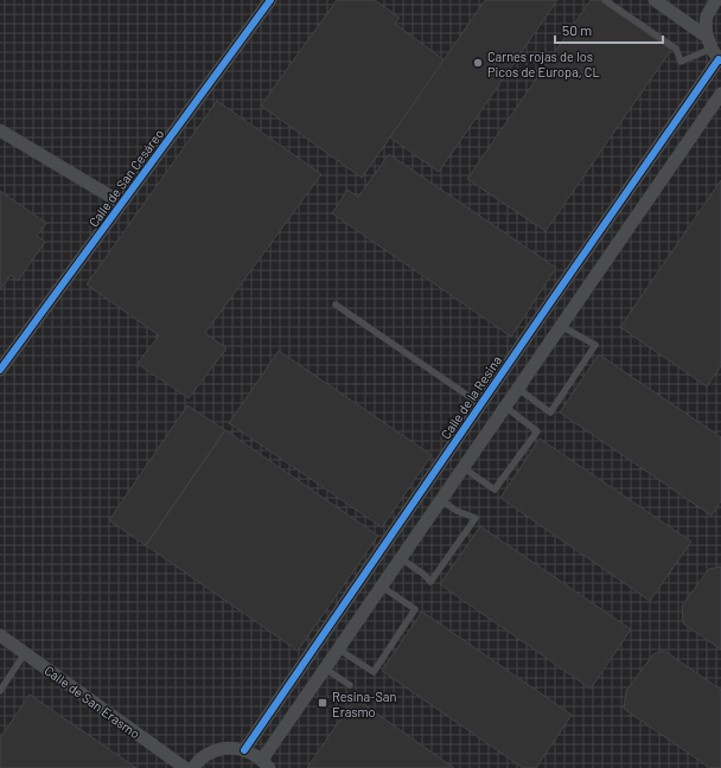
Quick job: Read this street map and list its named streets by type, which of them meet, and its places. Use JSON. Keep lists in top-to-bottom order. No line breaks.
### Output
{"streets":{"street":["Calle de San Cesáreo","Calle de la Resina","Calle de San Erasmo"]},"places":{"other":["Carnes rojas de los Picos de Europa, CL"],"transit":["Resina-San Erasmo"]},"scale_bar":"50 m"}
